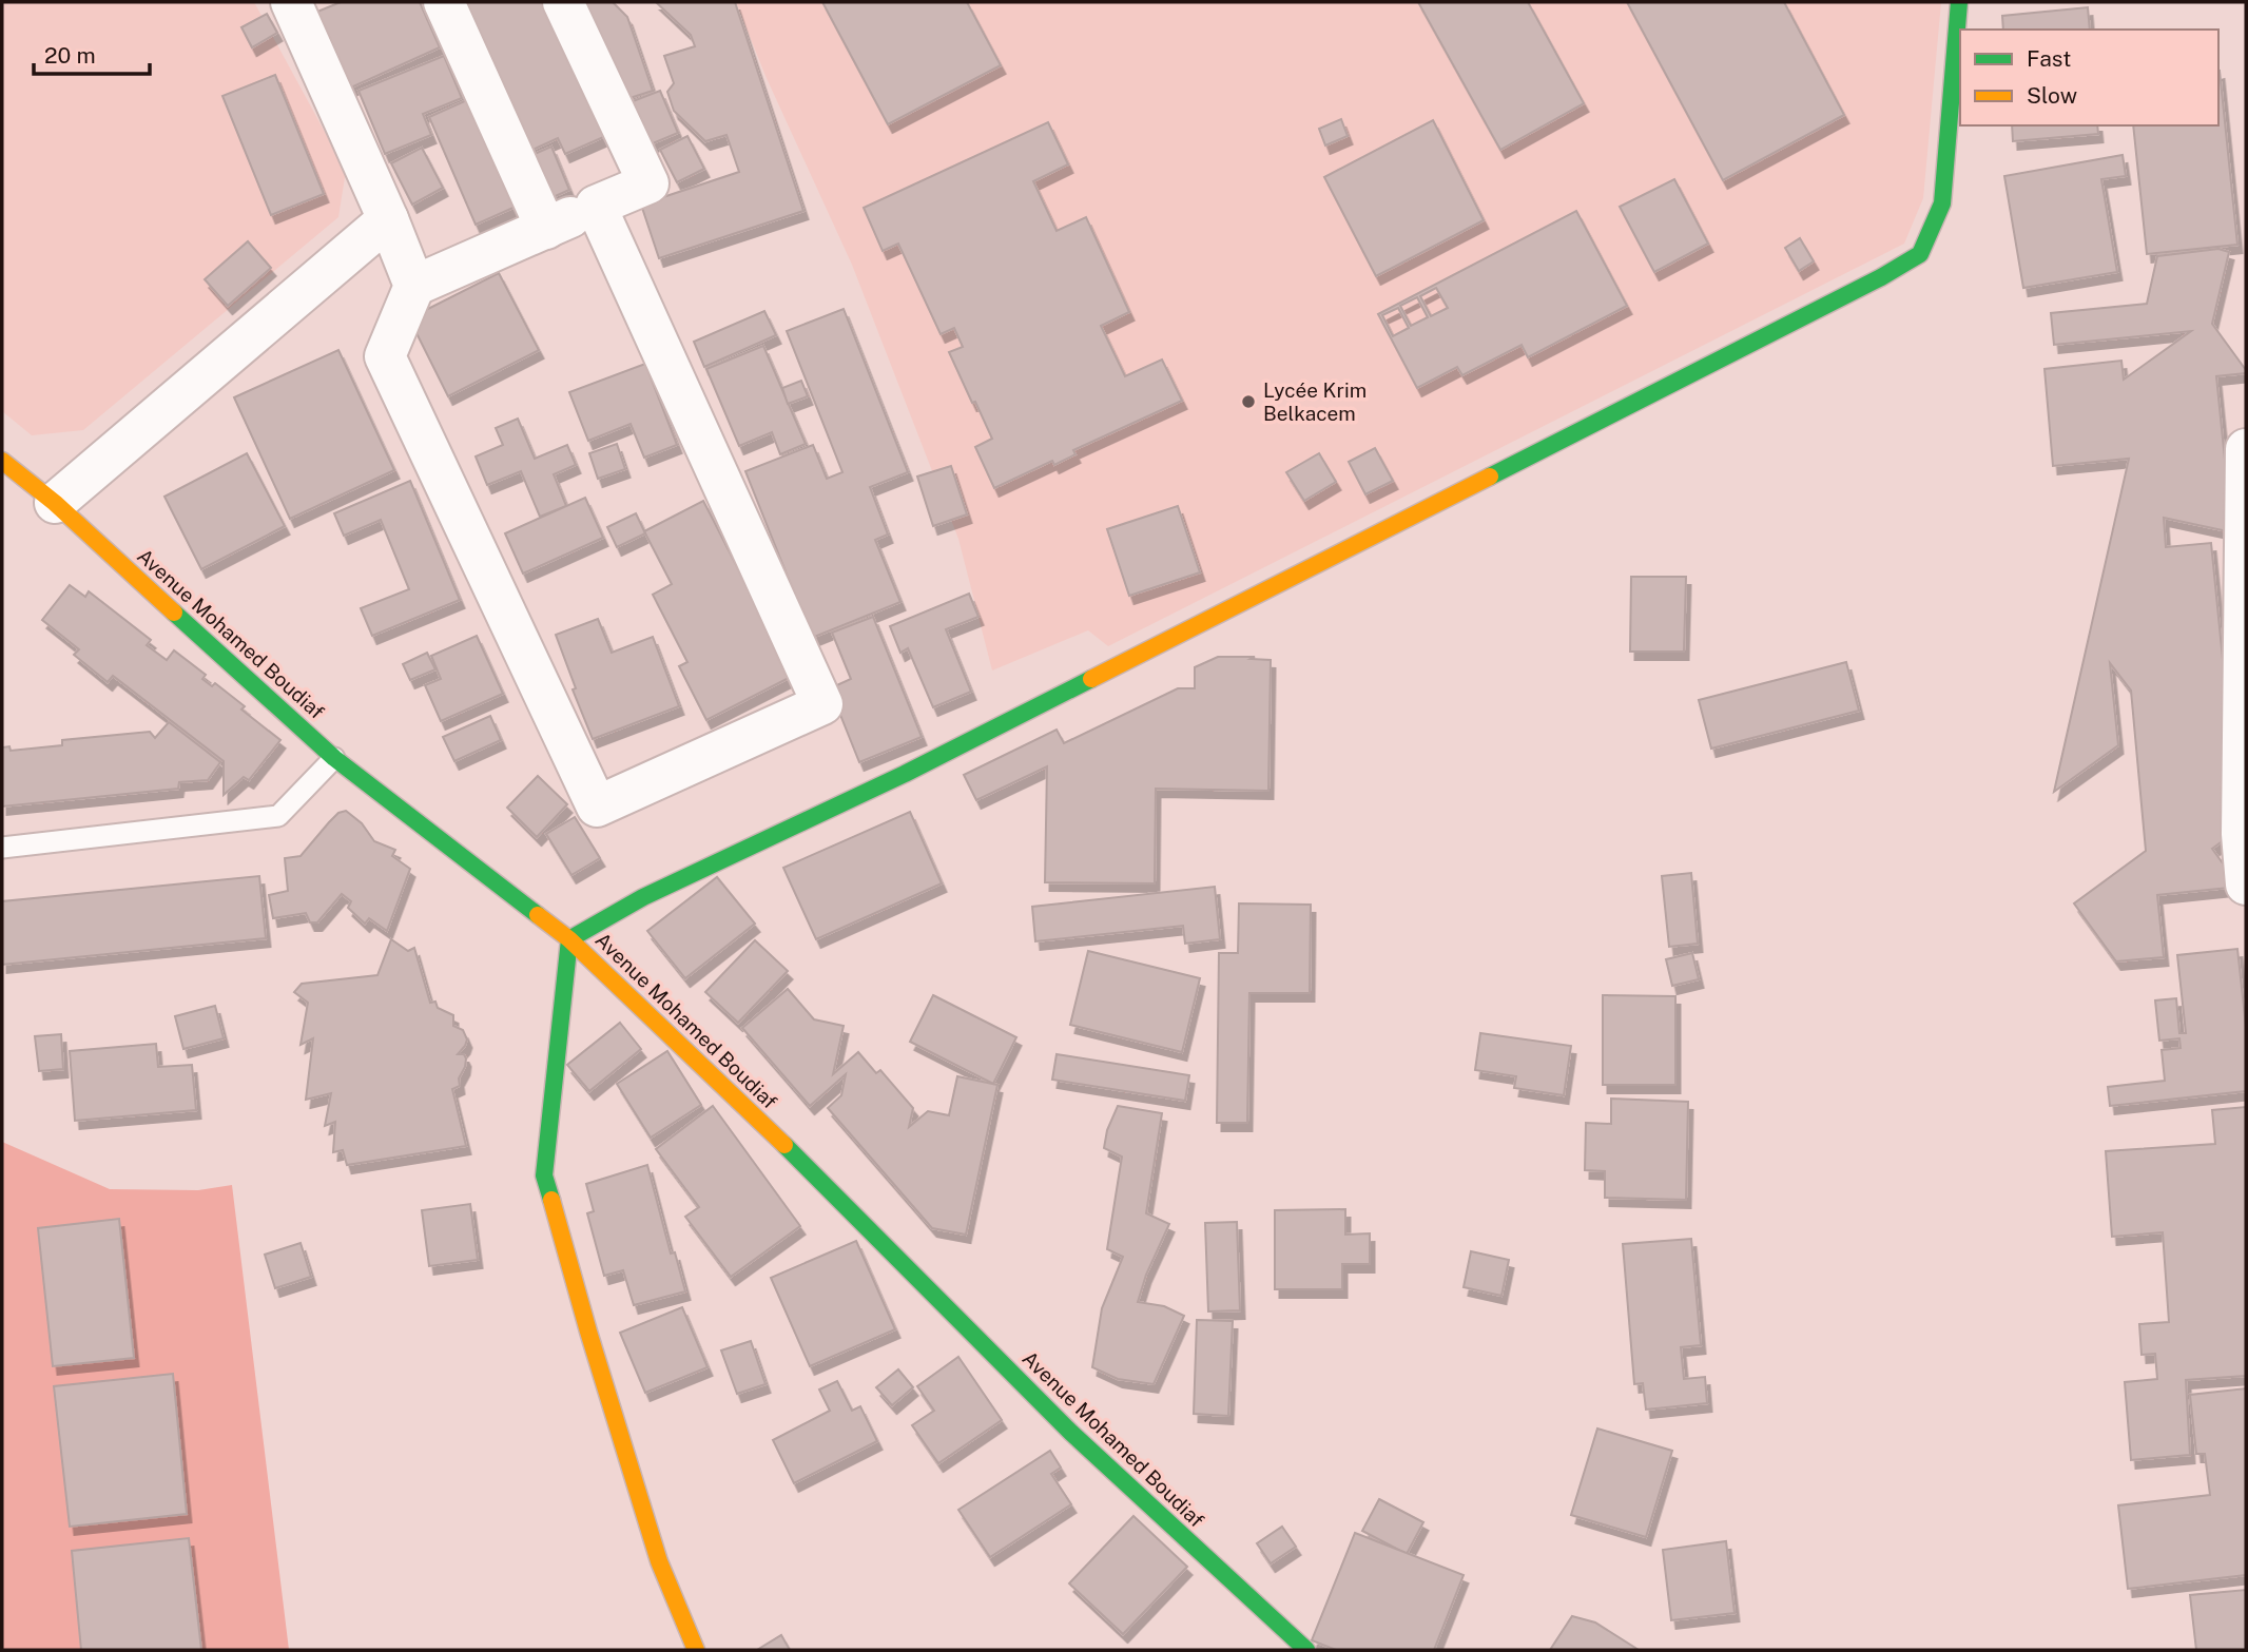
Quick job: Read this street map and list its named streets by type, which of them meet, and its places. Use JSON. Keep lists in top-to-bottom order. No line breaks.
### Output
{"streets":{"street":["Avenue Mohamed Boudiaf"]},"places":["Lycée Krim Belkacem"],"legend":["Fast","Slow"],"scale_bar":"20 m"}
